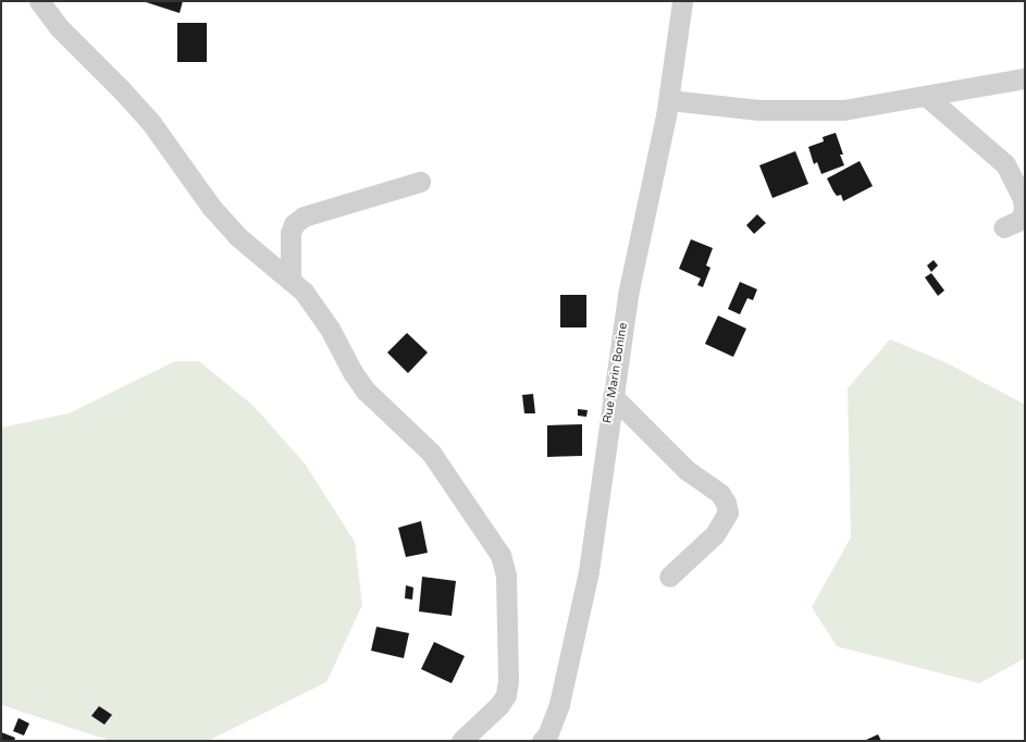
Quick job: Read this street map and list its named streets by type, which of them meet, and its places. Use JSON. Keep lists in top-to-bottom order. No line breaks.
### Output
{"streets":{"street":["Rue Marin Bonine"]}}
